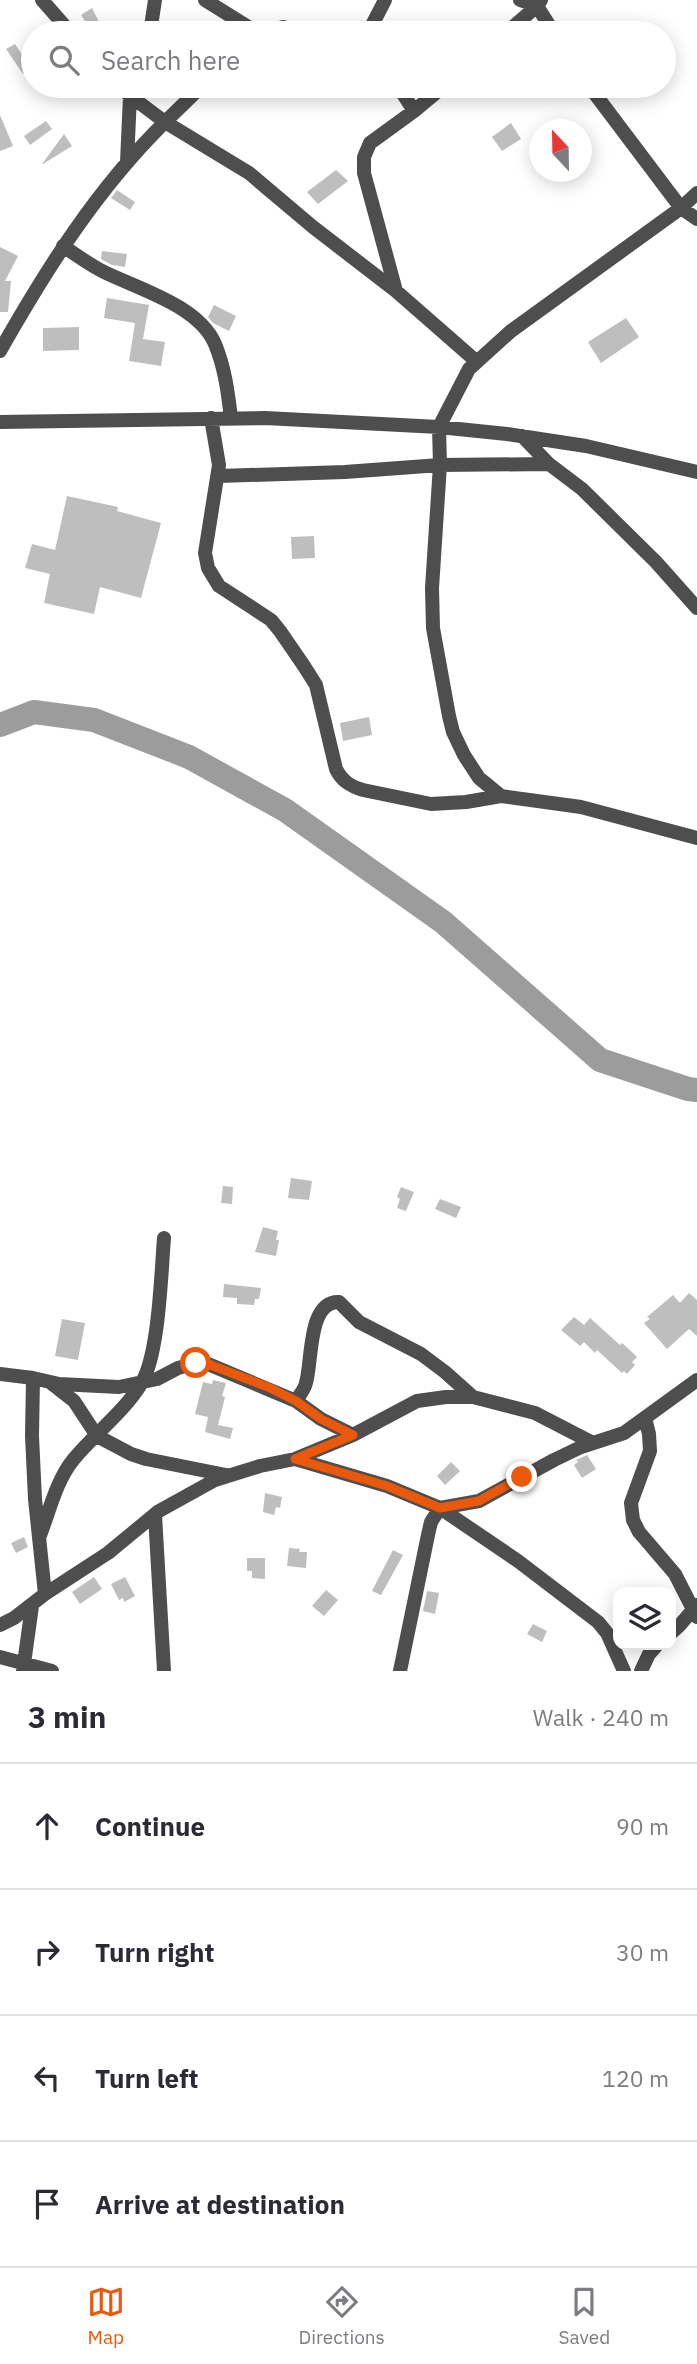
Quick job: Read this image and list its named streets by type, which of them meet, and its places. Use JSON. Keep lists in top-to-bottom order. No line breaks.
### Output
{"north":"top","page":{"search":"Search here","heading":["3 min","Walk · 240 m"],"list":[["Continue","90 m"],["Turn right","30 m"],["Turn left","120 m"],"Arrive at destination"],"nav":["Map","Directions","Saved"]}}
